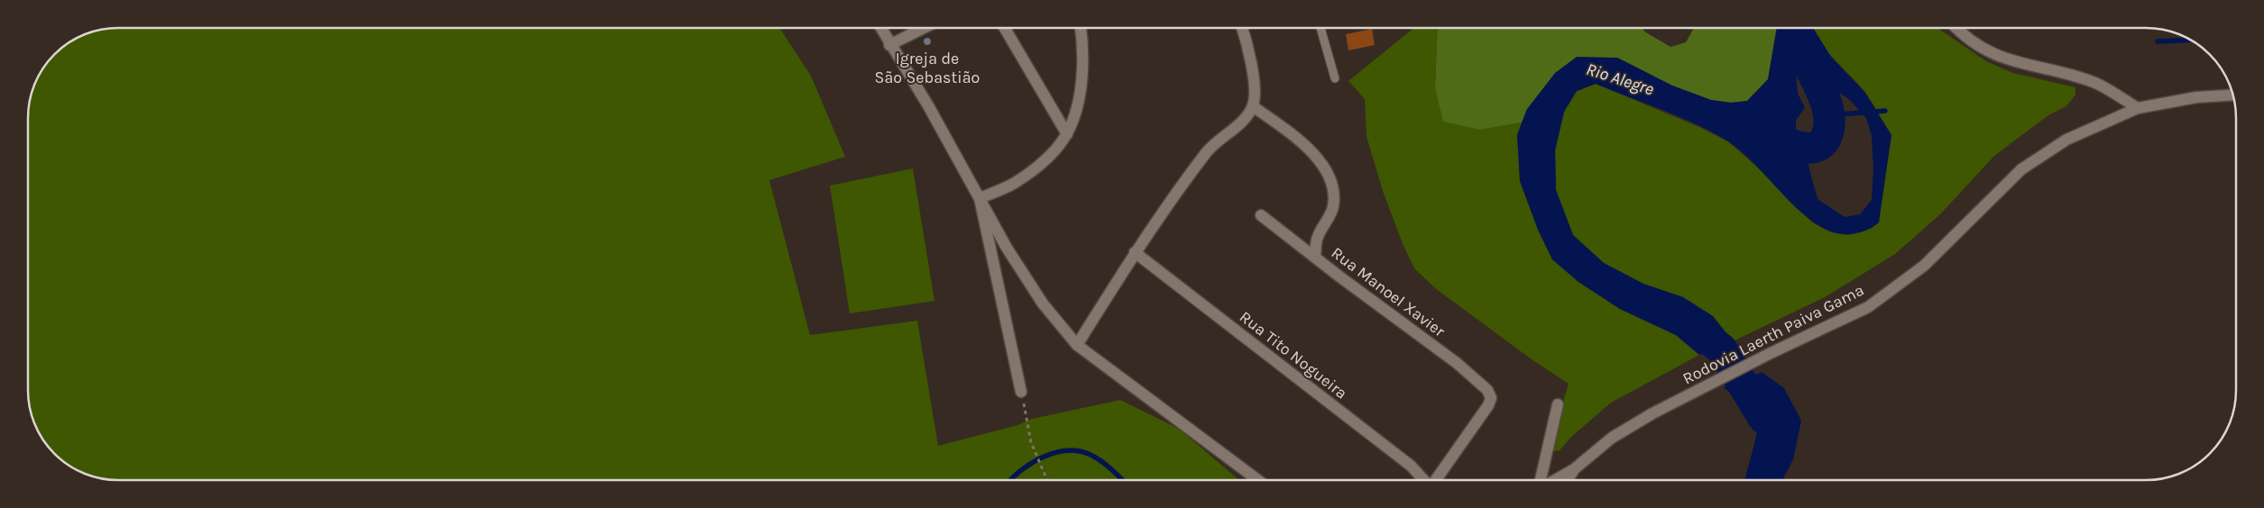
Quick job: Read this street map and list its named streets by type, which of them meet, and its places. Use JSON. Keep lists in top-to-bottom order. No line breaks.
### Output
{"streets":{"street":["Rua Manoel Xavier","Rodovia Laerth Paiva Gama","Rua Tito Nogueira"]},"water":["Rio Alegre"],"places":["Igreja de São Sebastião"]}
